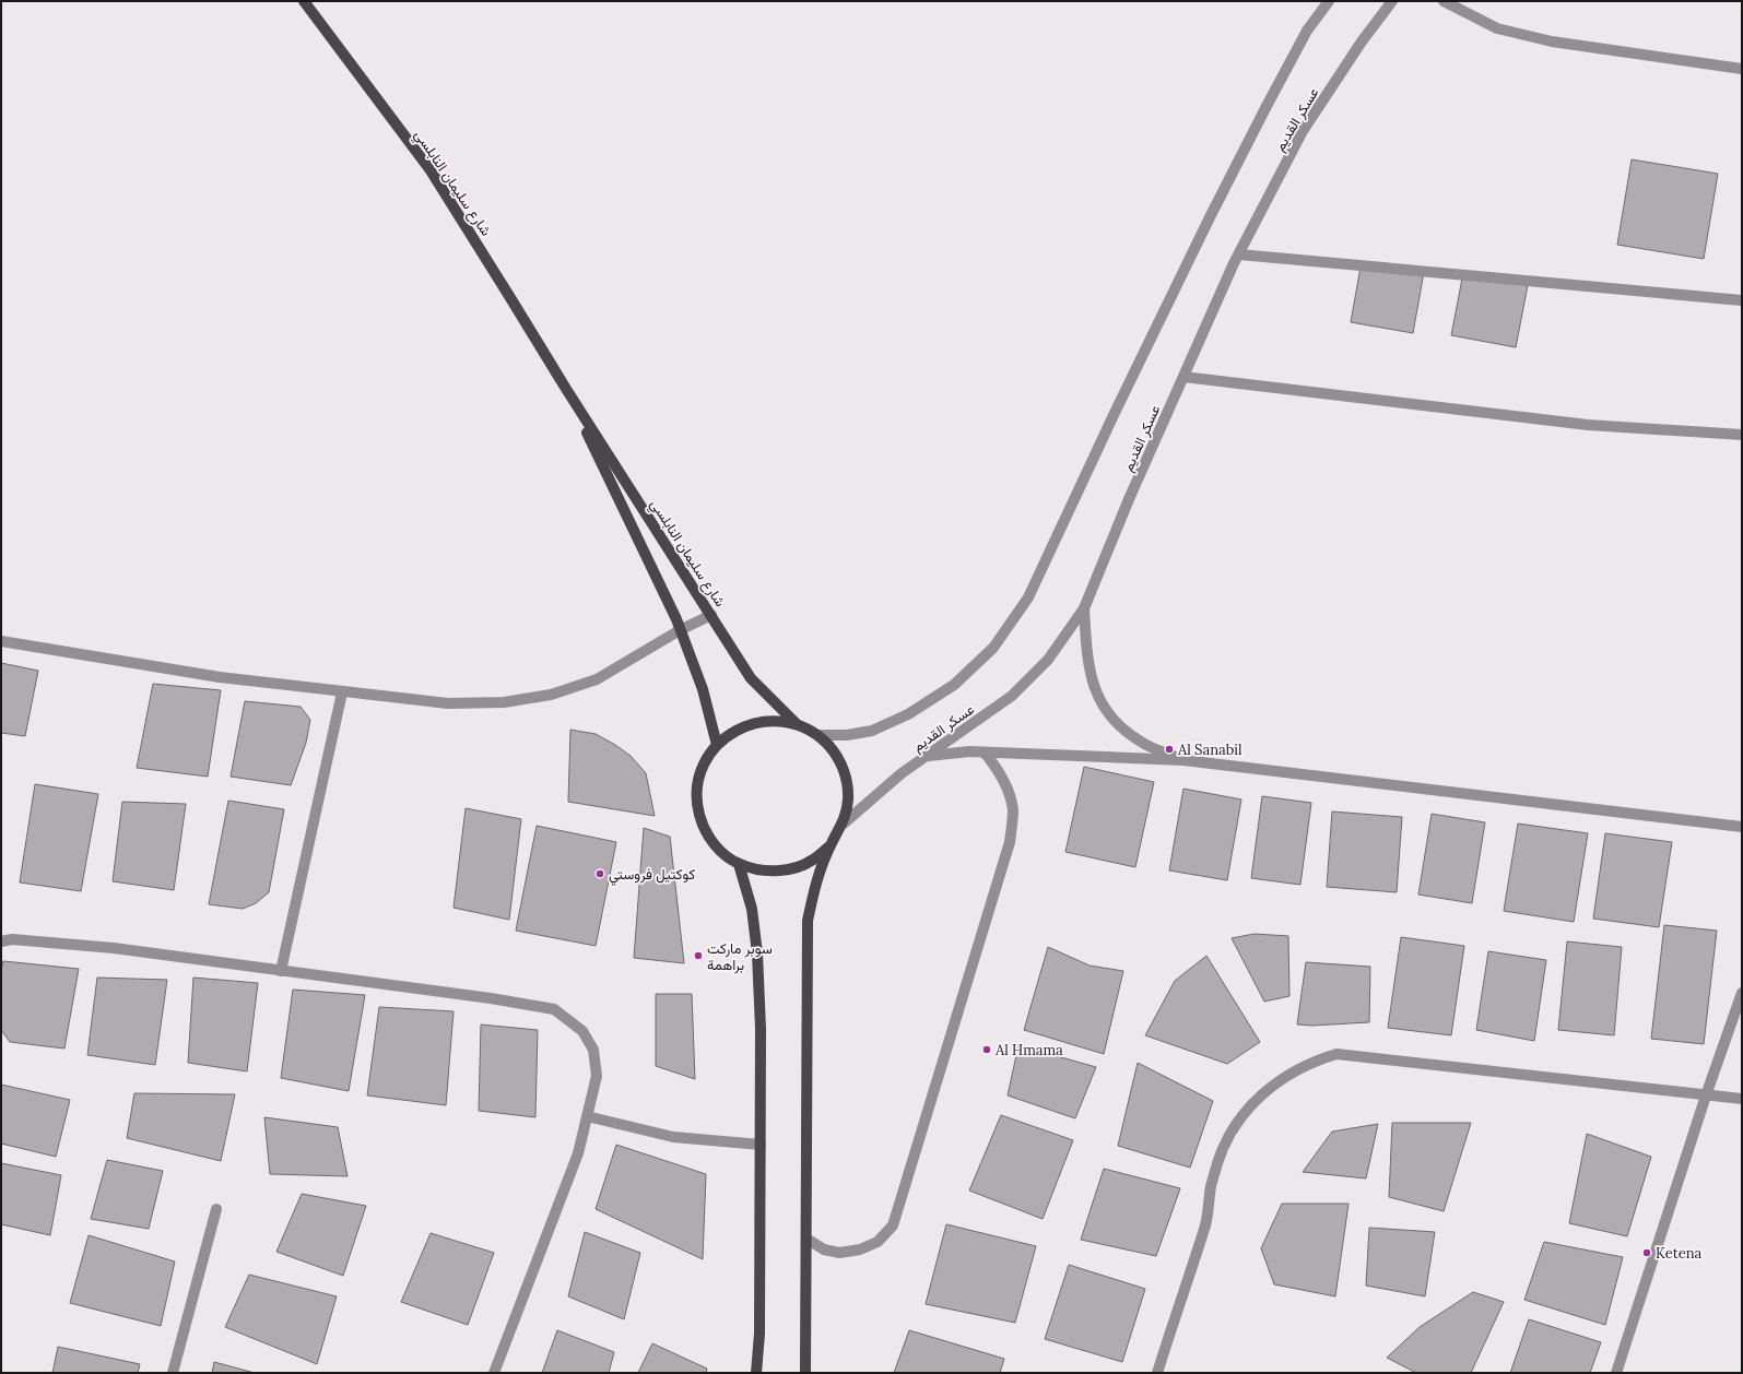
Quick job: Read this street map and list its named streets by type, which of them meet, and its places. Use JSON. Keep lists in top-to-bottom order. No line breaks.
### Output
{"streets":{"main road":["شارع سليمان النابلسي"],"street":["عسكر القديم"]},"crossings":[["عسكر القديم","شارع سليمان النابلسي"]],"places":["Al Sanabil","كوكتيل فروستي","سوبر ماركت براهمة","Al Hmama","Ketena"]}
